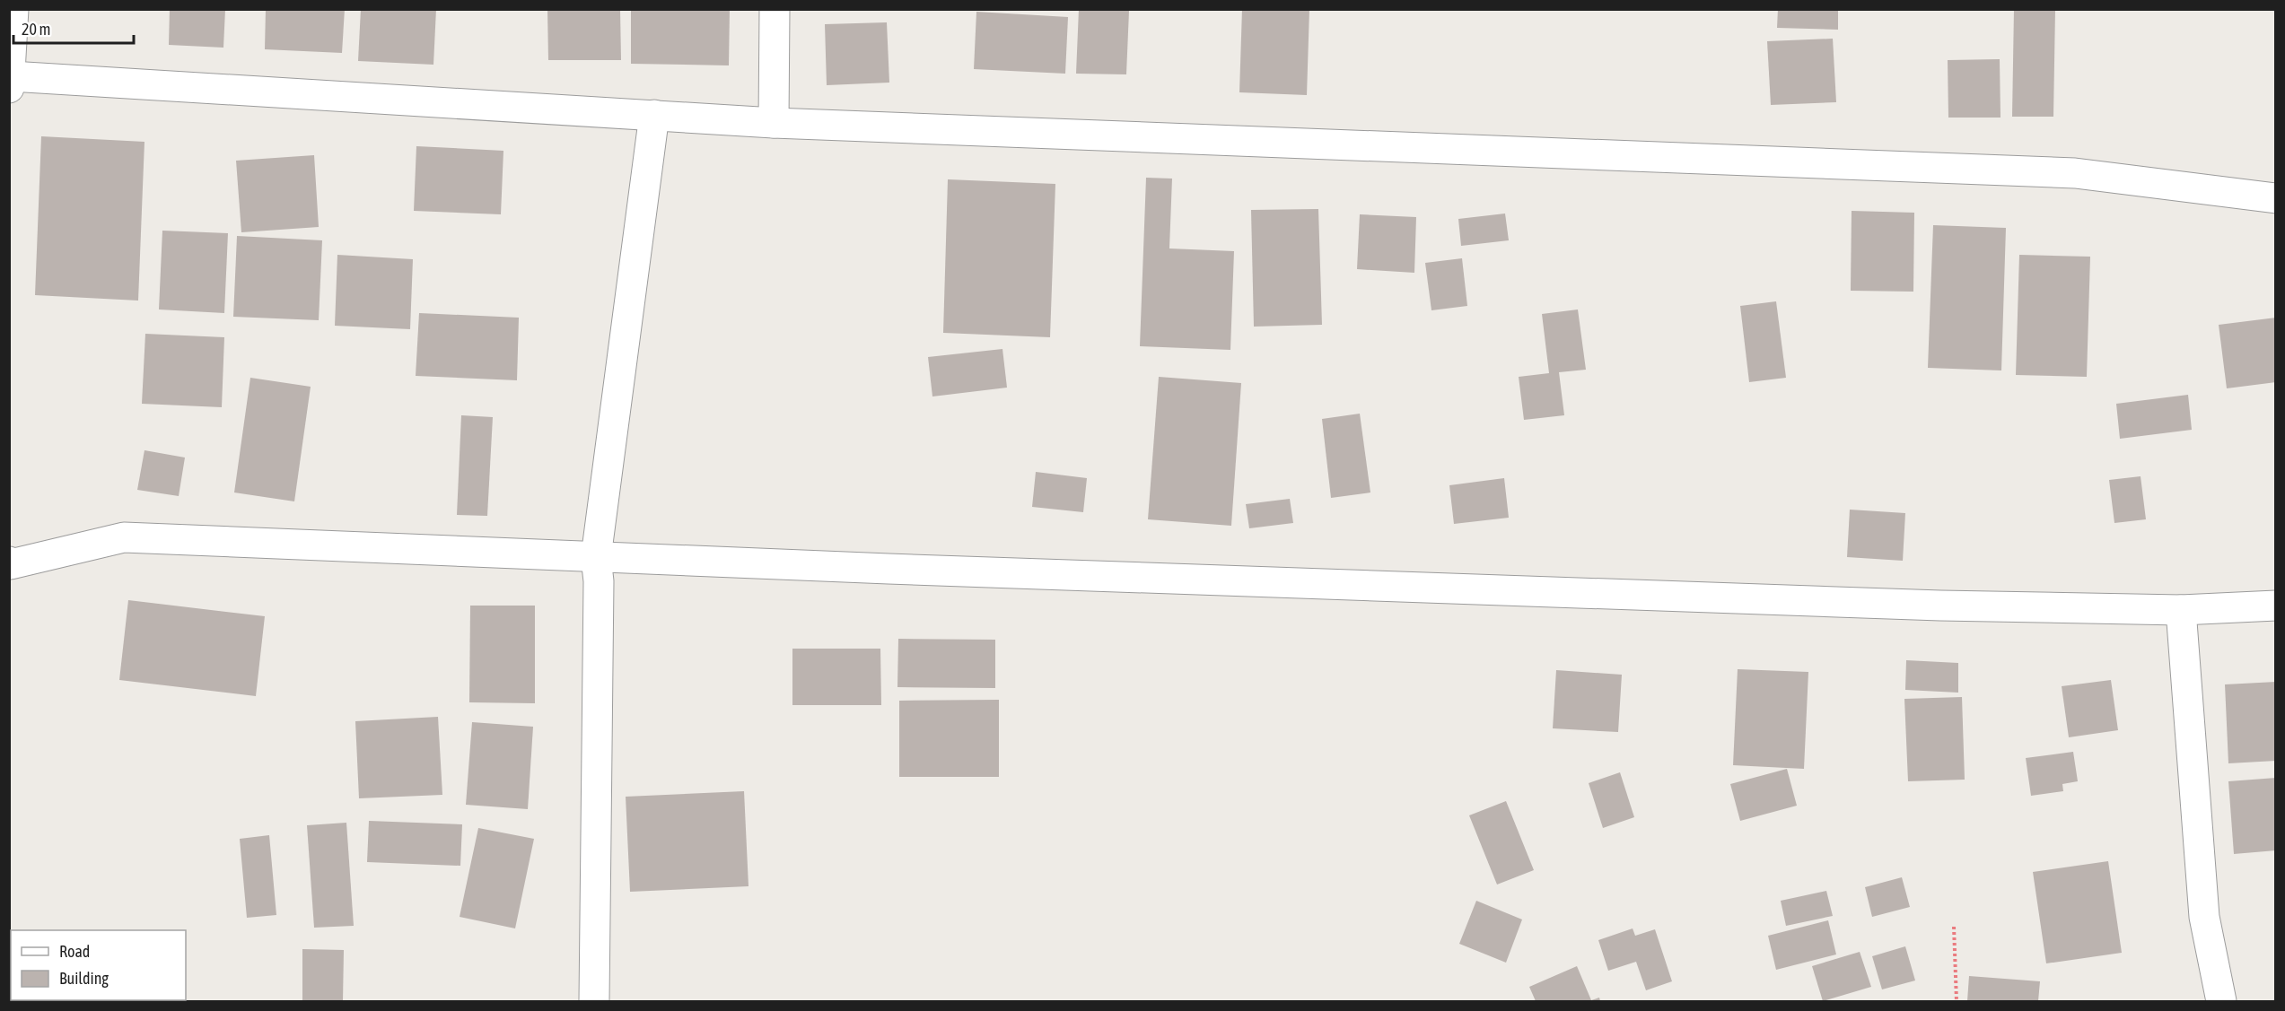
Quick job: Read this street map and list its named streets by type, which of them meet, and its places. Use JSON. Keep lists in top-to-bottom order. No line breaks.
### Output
{"legend":["Road","Building"],"scale_bar":"20 m"}
